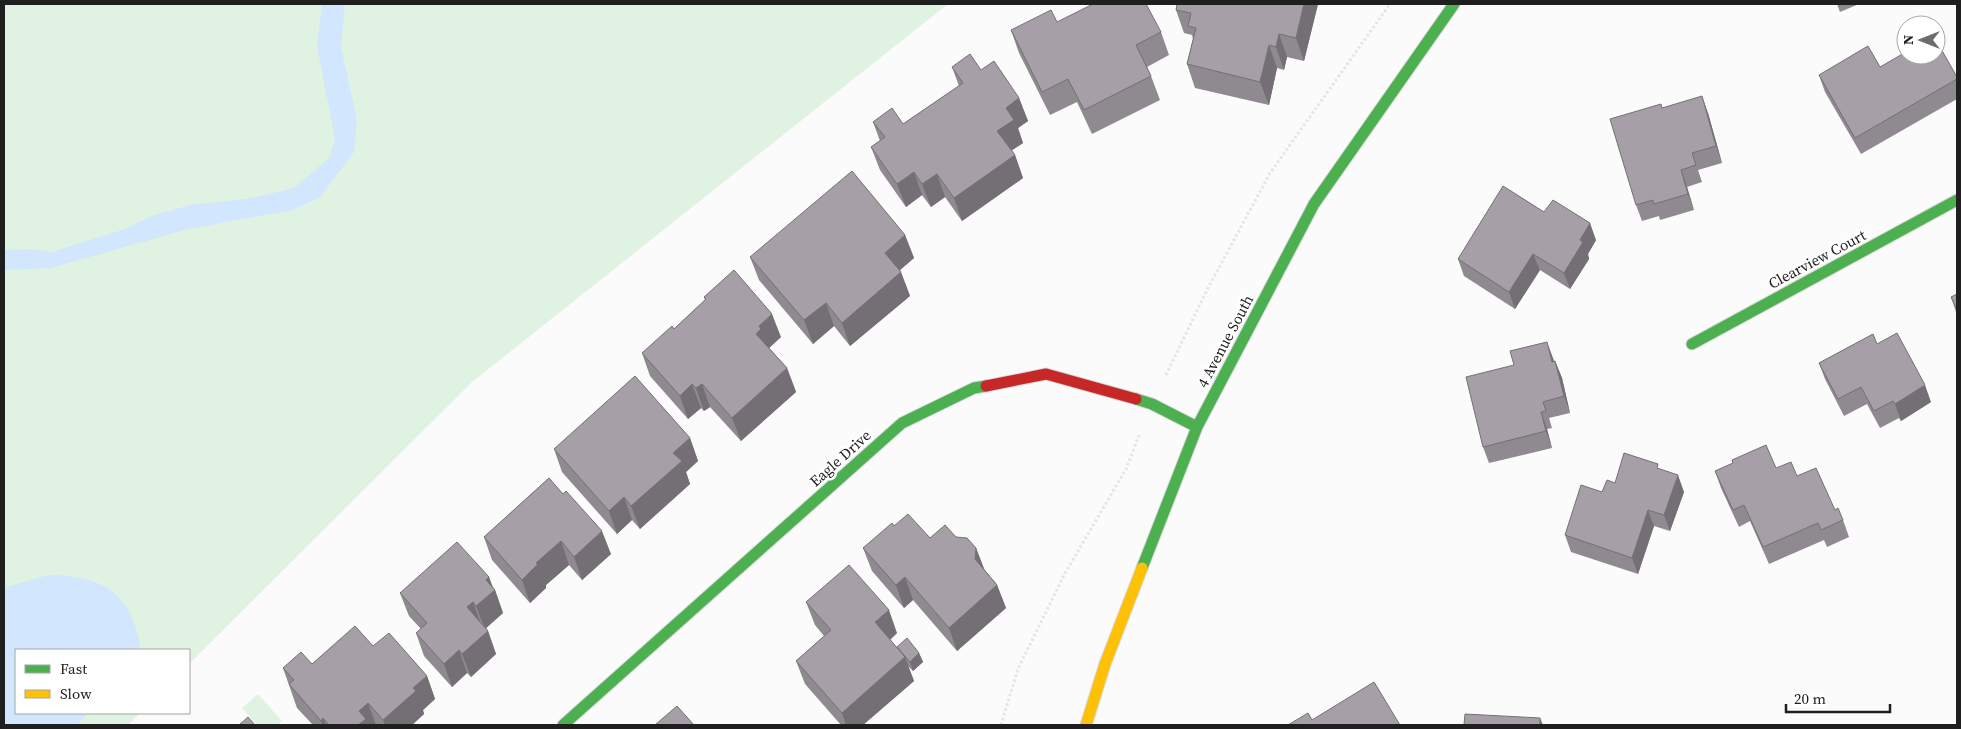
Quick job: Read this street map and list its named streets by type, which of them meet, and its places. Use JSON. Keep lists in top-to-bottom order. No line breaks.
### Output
{"streets":{"street":["Clearview Court","4 Avenue South","Eagle Drive"]},"crossings":[["4 Avenue South","Eagle Drive"]],"legend":["Fast","Slow"],"scale_bar":"20 m","north":"left"}
